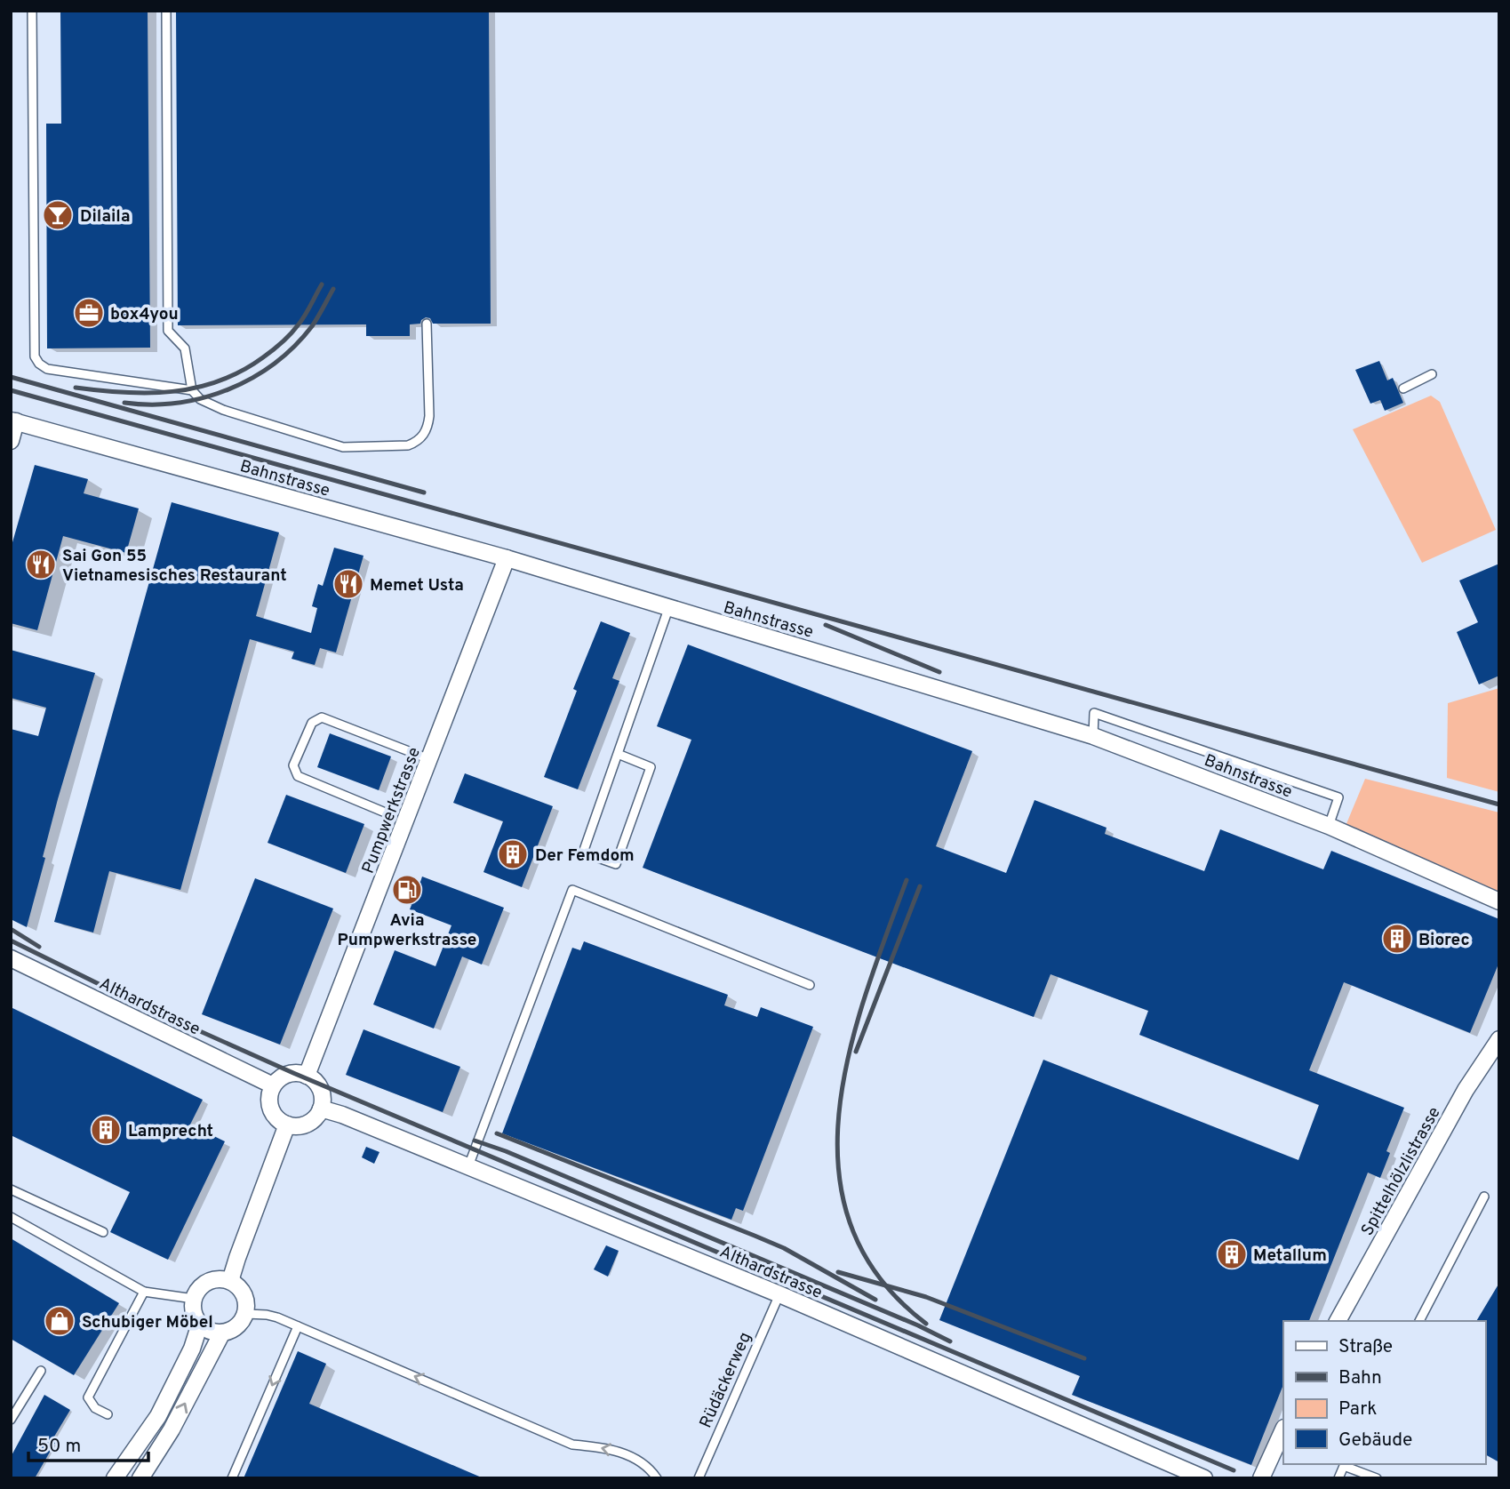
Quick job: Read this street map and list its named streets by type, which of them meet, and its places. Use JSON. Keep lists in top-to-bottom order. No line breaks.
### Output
{"streets":{"street":["Bahnstrasse","Pumpwerkstrasse","Althardstrasse","Spittelhölzlistrasse"],"lane":["Rüdäckerweg"]},"crossings":[["Bahnstrasse","Pumpwerkstrasse"],["Pumpwerkstrasse","Althardstrasse"],["Althardstrasse","Rüdäckerweg"]],"places":{"bar":["Dilaila"],"office":["box4you"],"restaurant":["Sai Gon 55 Vietnamesisches Restaurant","Memet Usta"],"building":["Der Femdom","Biorec","Lamprecht","Metallum"],"fuel station":["Avia Pumpwerkstrasse"],"shop":["Schubiger Möbel"]},"legend":["Straße","Bahn","Park","Gebäude"],"scale_bar":"50 m"}
